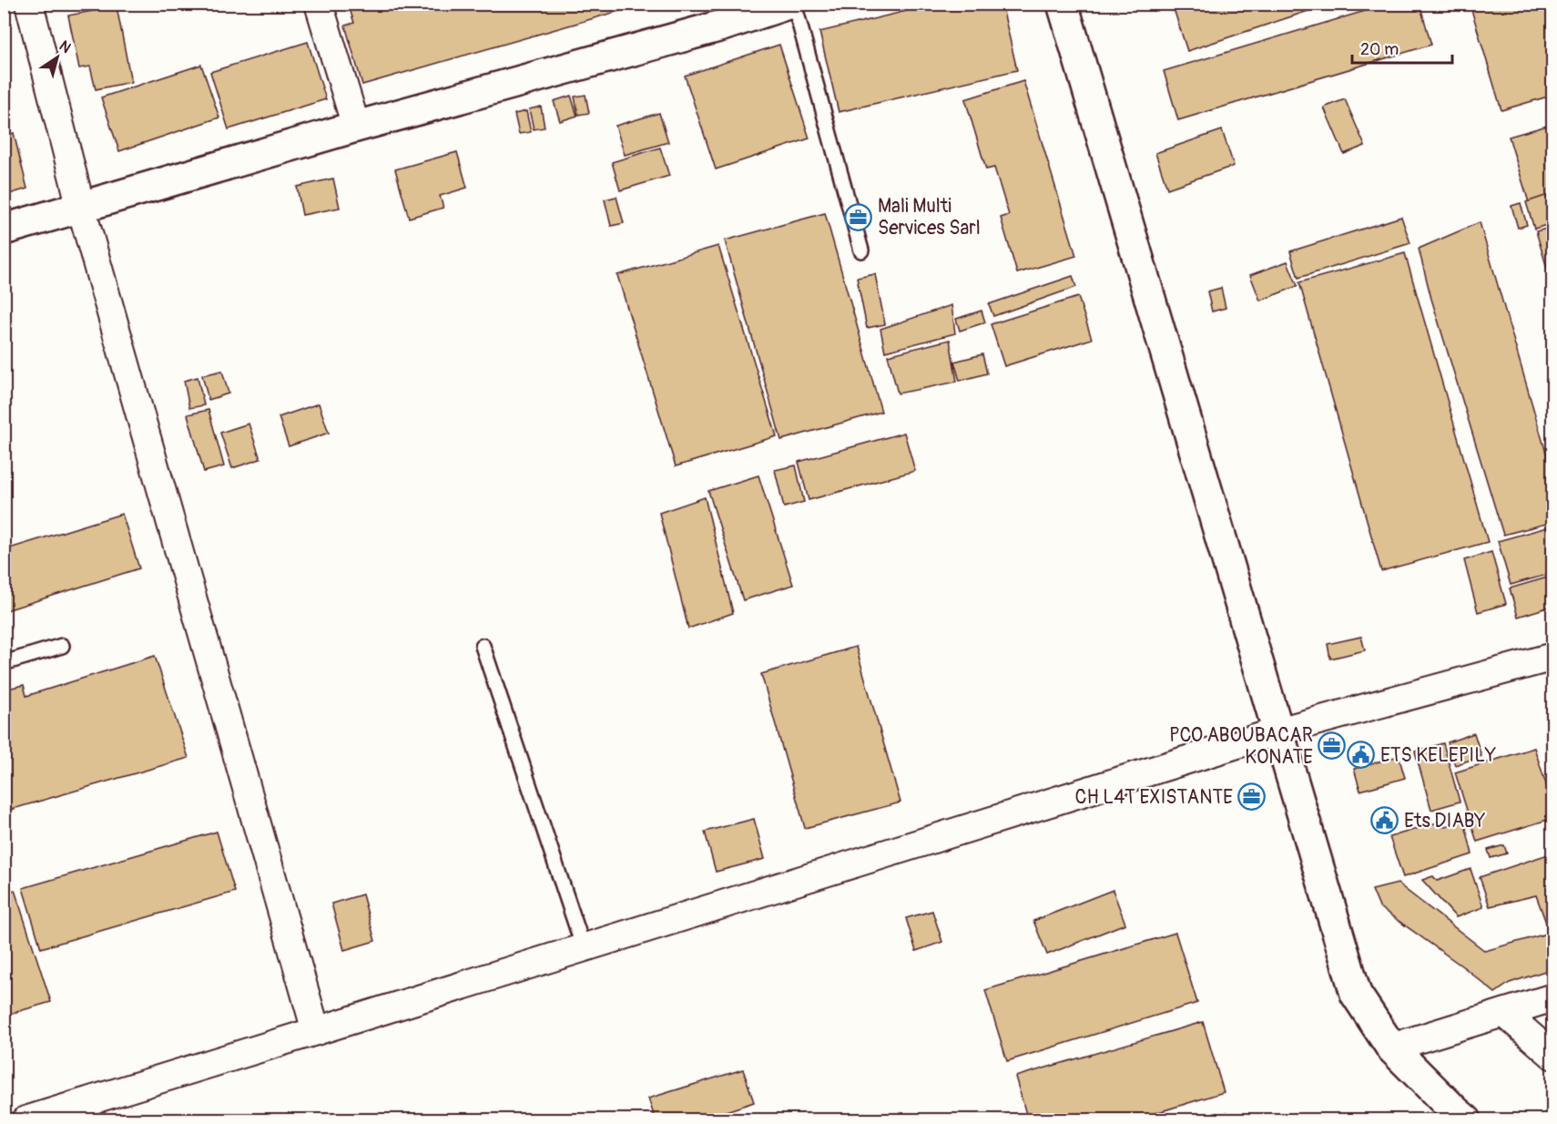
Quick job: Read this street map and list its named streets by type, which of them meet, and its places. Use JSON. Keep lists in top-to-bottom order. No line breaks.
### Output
{"places":{"office":["Mali Multi Services Sarl","PCO ABOUBACAR KONATE","CH L4T EXISTANTE"],"public building":["ETS KELEPILY","Ets DIABY"]},"scale_bar":"20 m","north":"top right"}
